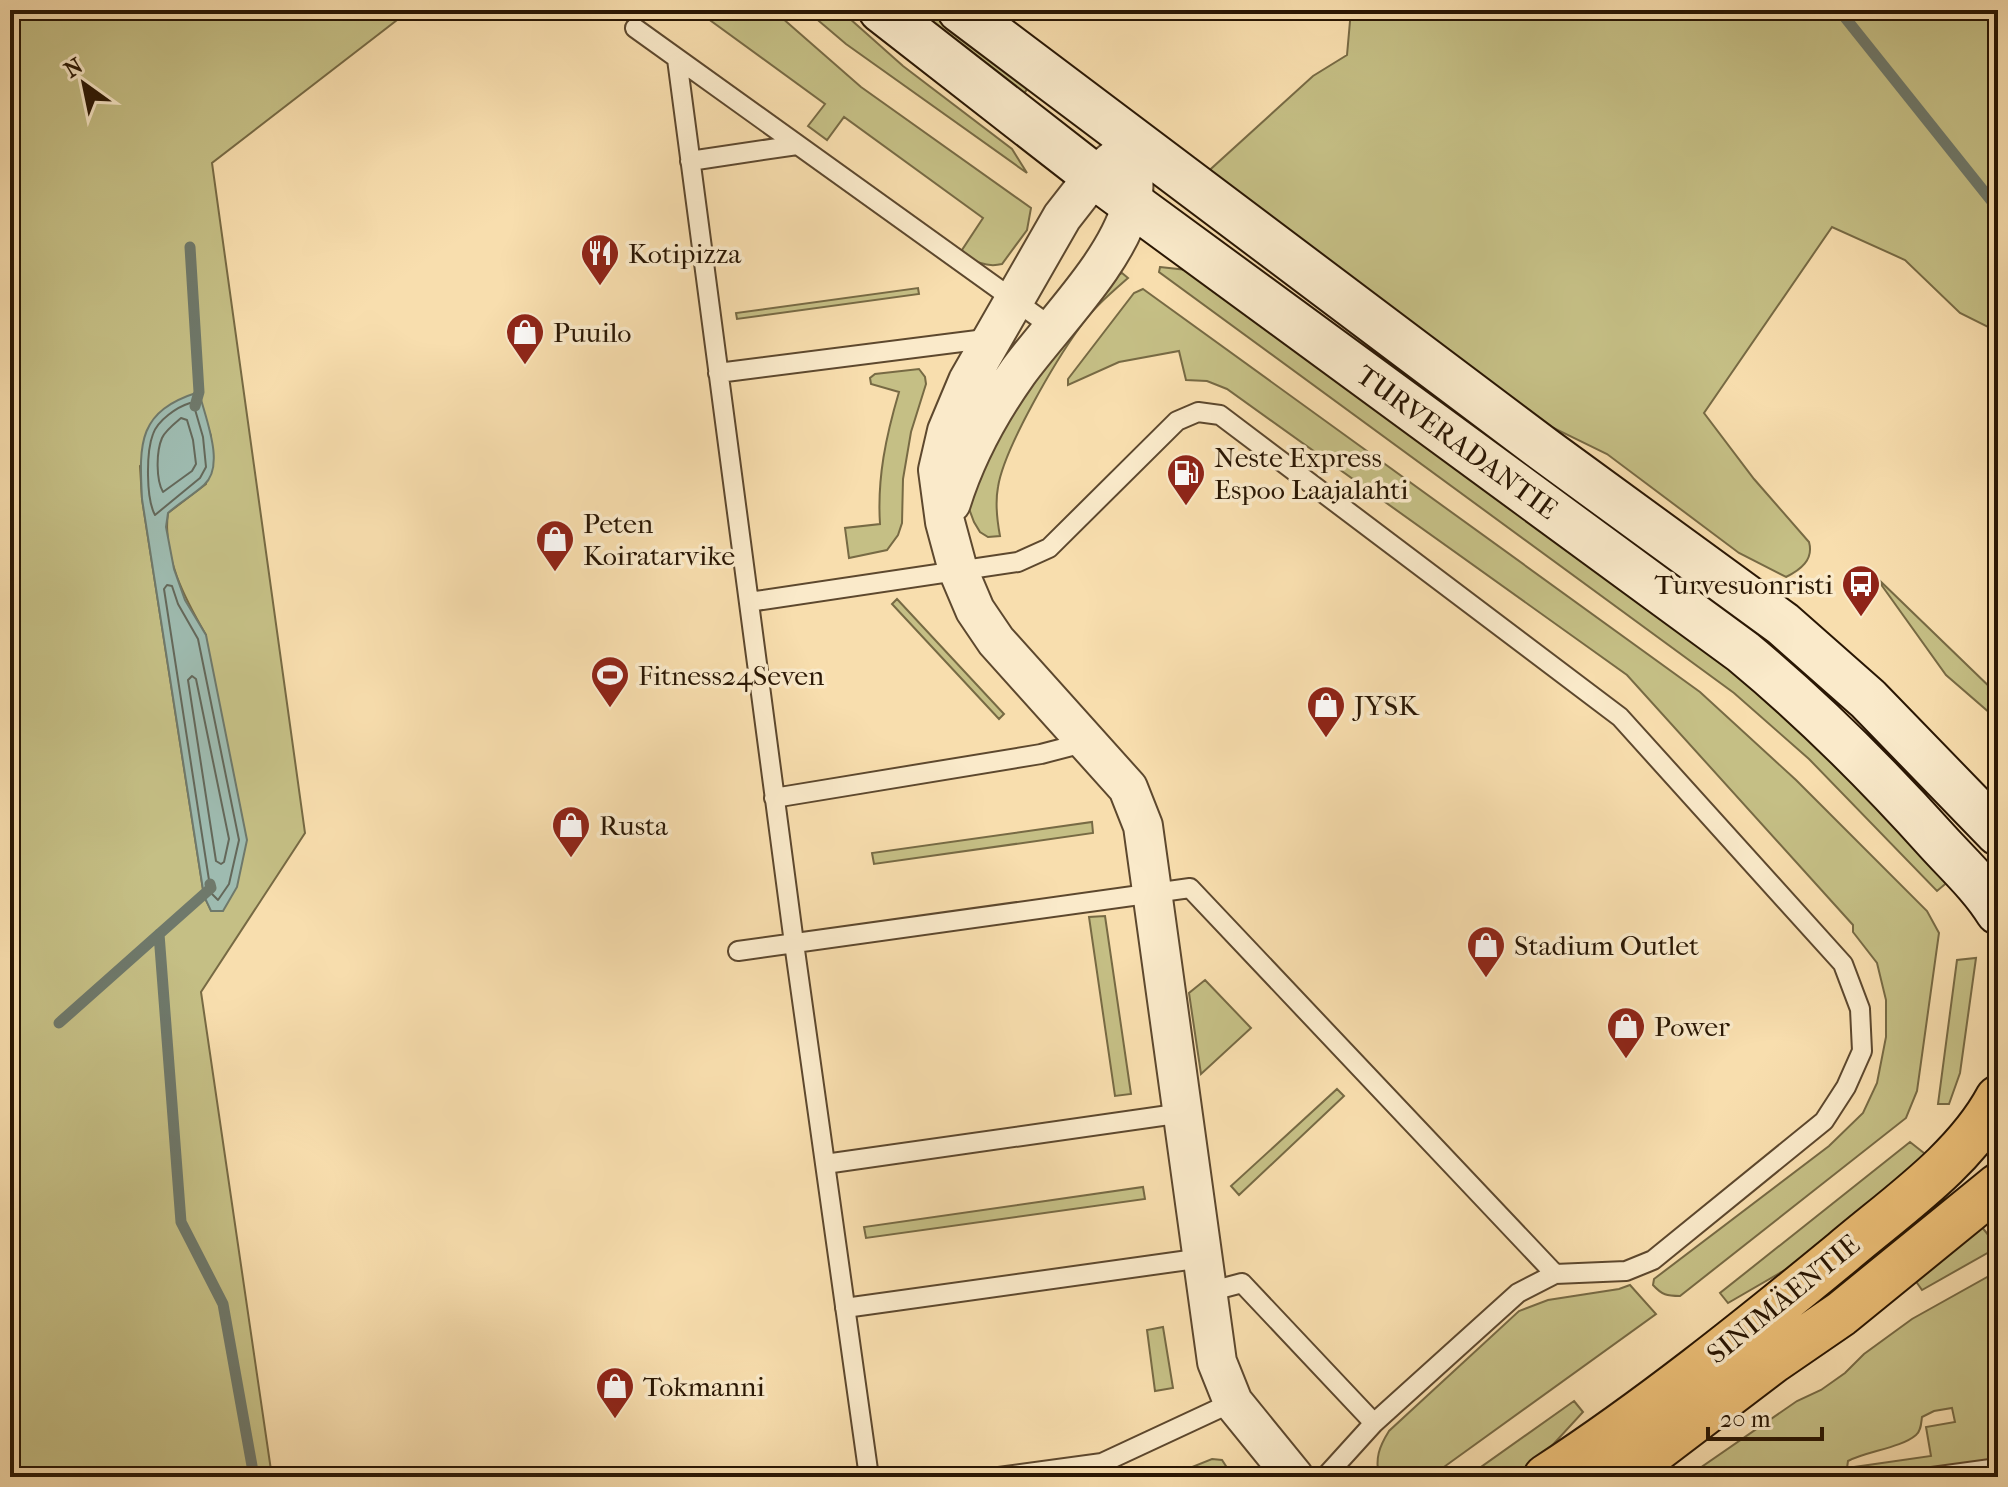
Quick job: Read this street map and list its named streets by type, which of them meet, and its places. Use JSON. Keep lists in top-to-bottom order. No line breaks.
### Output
{"streets":{"main road":["TURVERADANTIE","SINIMÄENTIE"]},"places":{"restaurant":["Kotipizza"],"shop":["Puuilo","Peten Koiratarvike","JYSK","Rusta","Stadium Outlet","Power","Tokmanni"],"fuel station":["Neste Express Espoo Laajalahti"],"bus stop":["Turvesuonristi"],"sports":["Fitness24Seven"]},"scale_bar":"20 m","north":"top left"}
